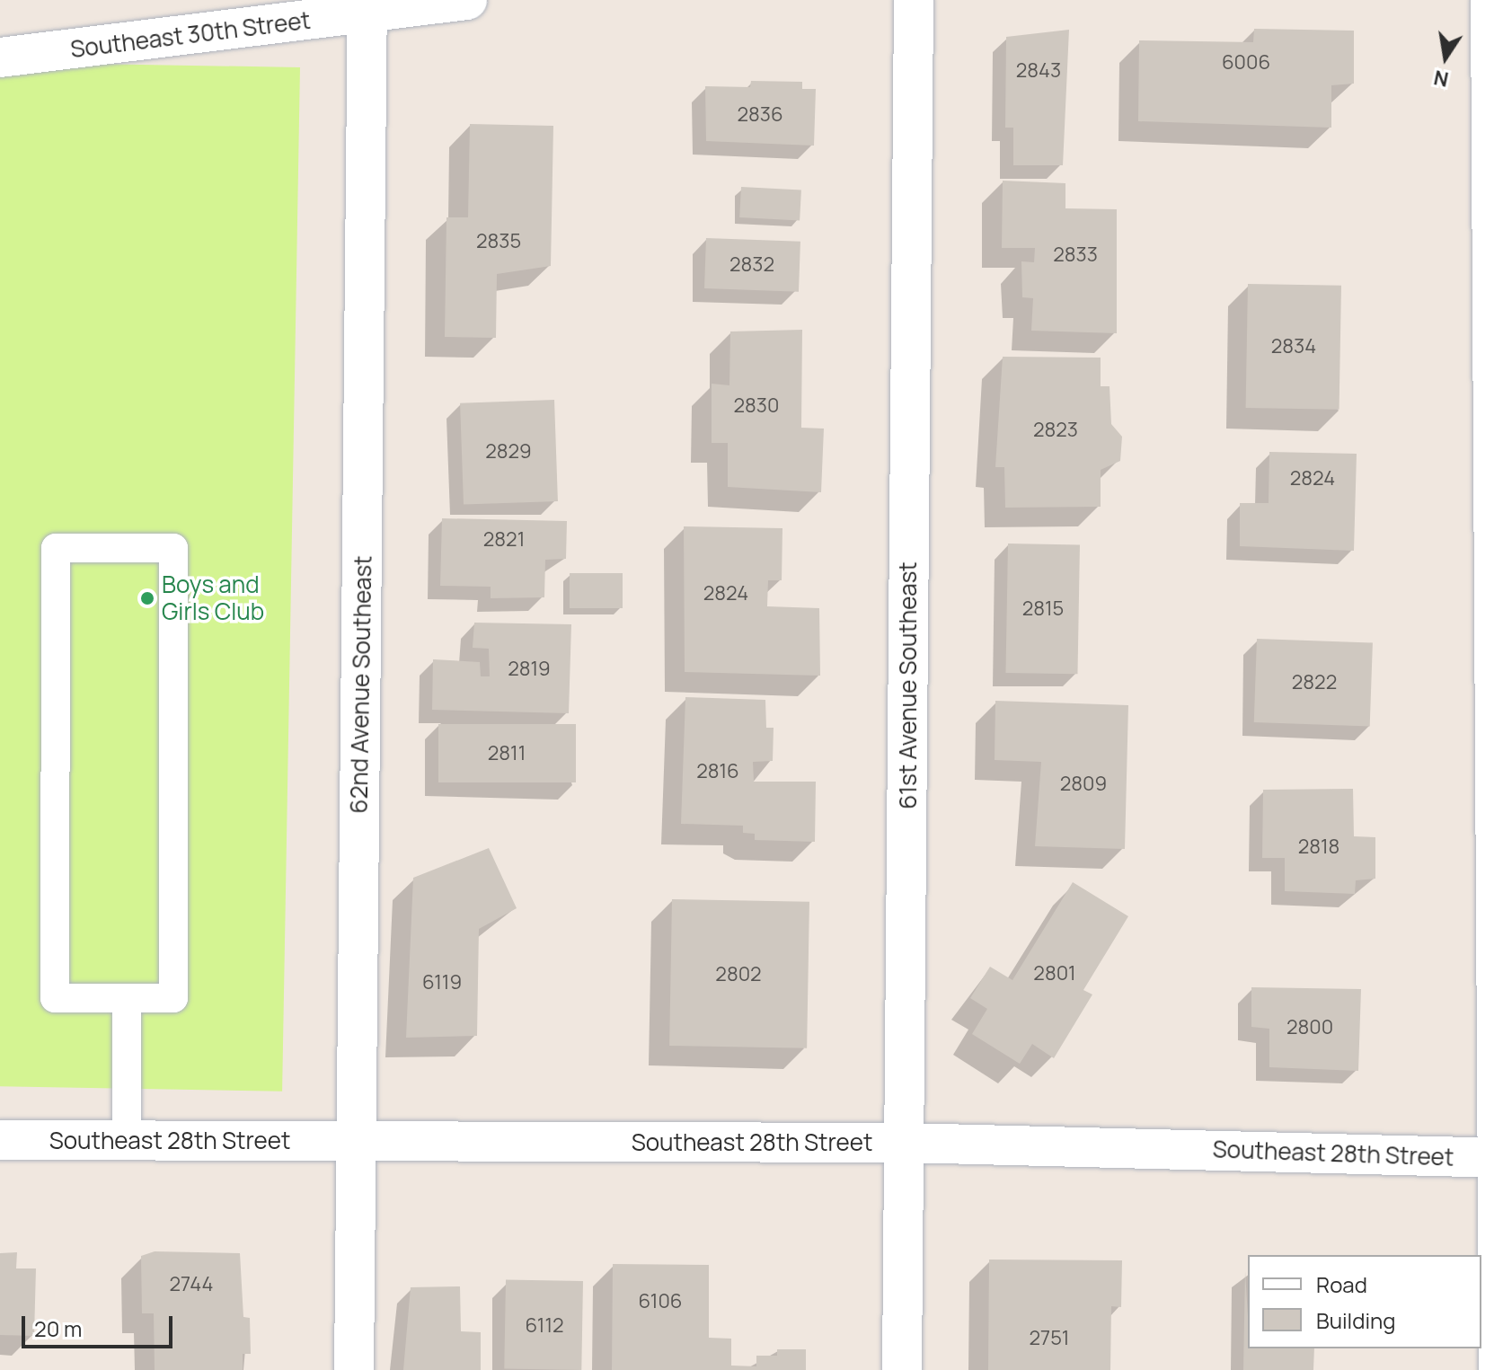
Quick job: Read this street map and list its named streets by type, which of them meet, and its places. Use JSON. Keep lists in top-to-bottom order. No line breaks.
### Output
{"streets":{"street":["Southeast 30th Street","62nd Avenue Southeast","61st Avenue Southeast","Southeast 28th Street"]},"crossings":[["Southeast 30th Street","62nd Avenue Southeast"],["62nd Avenue Southeast","Southeast 28th Street"],["61st Avenue Southeast","Southeast 28th Street"]],"places":["Boys and Girls Club"],"house_numbers":["6006","2843","2836","2835","2833","2832","2834","2830","2823","2829","2824","2821","2824","2815","2819","2822","2811","2816","2809","2818","2801","2802","6119","2800","2744","6106","6112","2751"],"legend":["Road","Building"],"scale_bar":"20 m","north":"bottom"}
